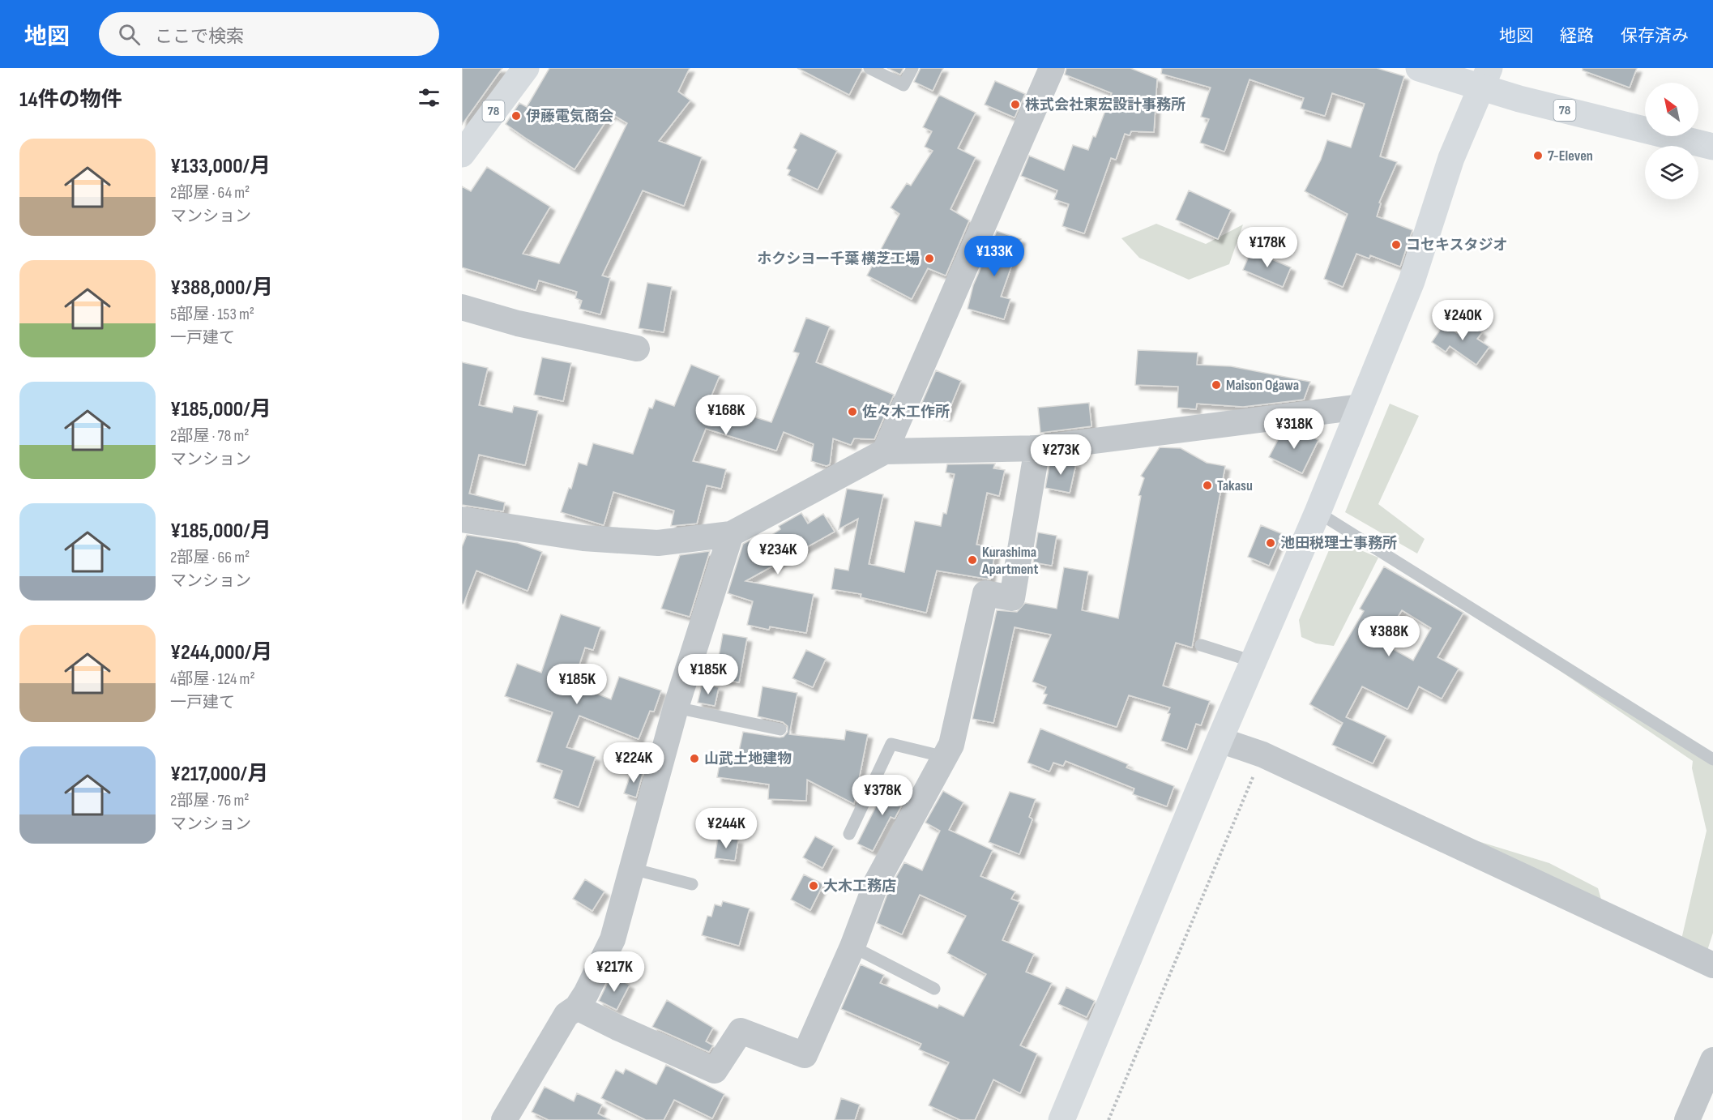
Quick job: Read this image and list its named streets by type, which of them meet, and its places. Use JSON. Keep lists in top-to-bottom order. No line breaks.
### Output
{"streets":{"street":["78"]},"places":["株式会社東宏設計事務所","伊藤電気商会","7-Eleven","コセキスタジオ","ホクシヨー千葉 横芝工場","Maison Ogawa","佐々木工作所","Takasu","池田税理士事務所","Kurashima Apartment","山武土地建物","大木工務店"],"north":"top left","page":{"header":"地図","search":"ここで検索","nav":["地図","経路","保存済み"],"heading":"14件の物件","list":[{"name":"¥133,000/月","note":"2部屋 · 64 m² · マンション"},{"name":"¥388,000/月","note":"5部屋 · 153 m² · 一戸建て"},{"name":"¥185,000/月","note":"2部屋 · 78 m² · マンション"},{"name":"¥185,000/月","note":"2部屋 · 66 m² · マンション"},{"name":"¥244,000/月","note":"4部屋 · 124 m² · 一戸建て"},{"name":"¥217,000/月","note":"2部屋 · 76 m² · マンション"}],"price":["¥178K","¥133K","¥240K","¥168K","¥318K","¥273K","¥234K","¥388K","¥185K","¥185K","¥224K","¥378K","¥244K","¥217K"]}}
